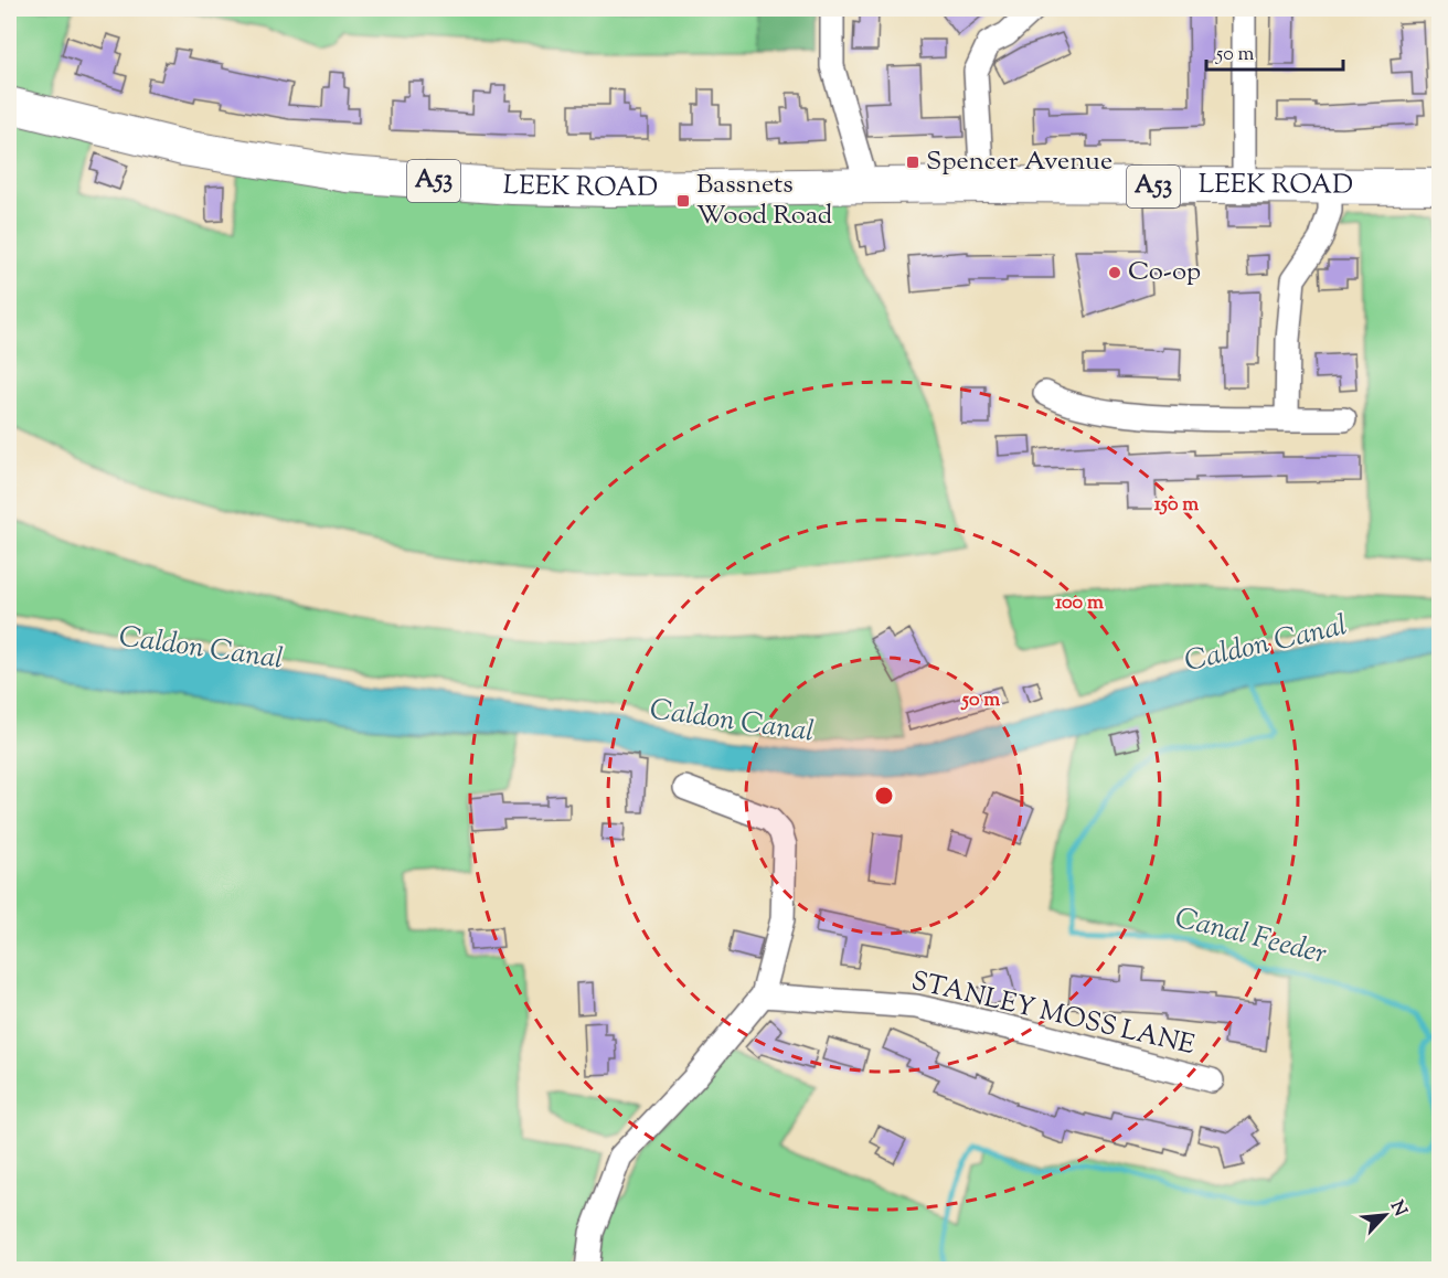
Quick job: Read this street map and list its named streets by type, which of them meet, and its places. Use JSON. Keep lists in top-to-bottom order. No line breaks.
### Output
{"streets":{"highway":["A53","LEEK ROAD"],"street":["STANLEY MOSS LANE"]},"water":["Caldon Canal","Canal Feeder"],"places":{"transit":["Spencer Avenue","Bassnets Wood Road"],"other":["Co-op"]},"scale_bar":"50 m","north":"top right","rings":["150 m","100 m","50 m"]}
